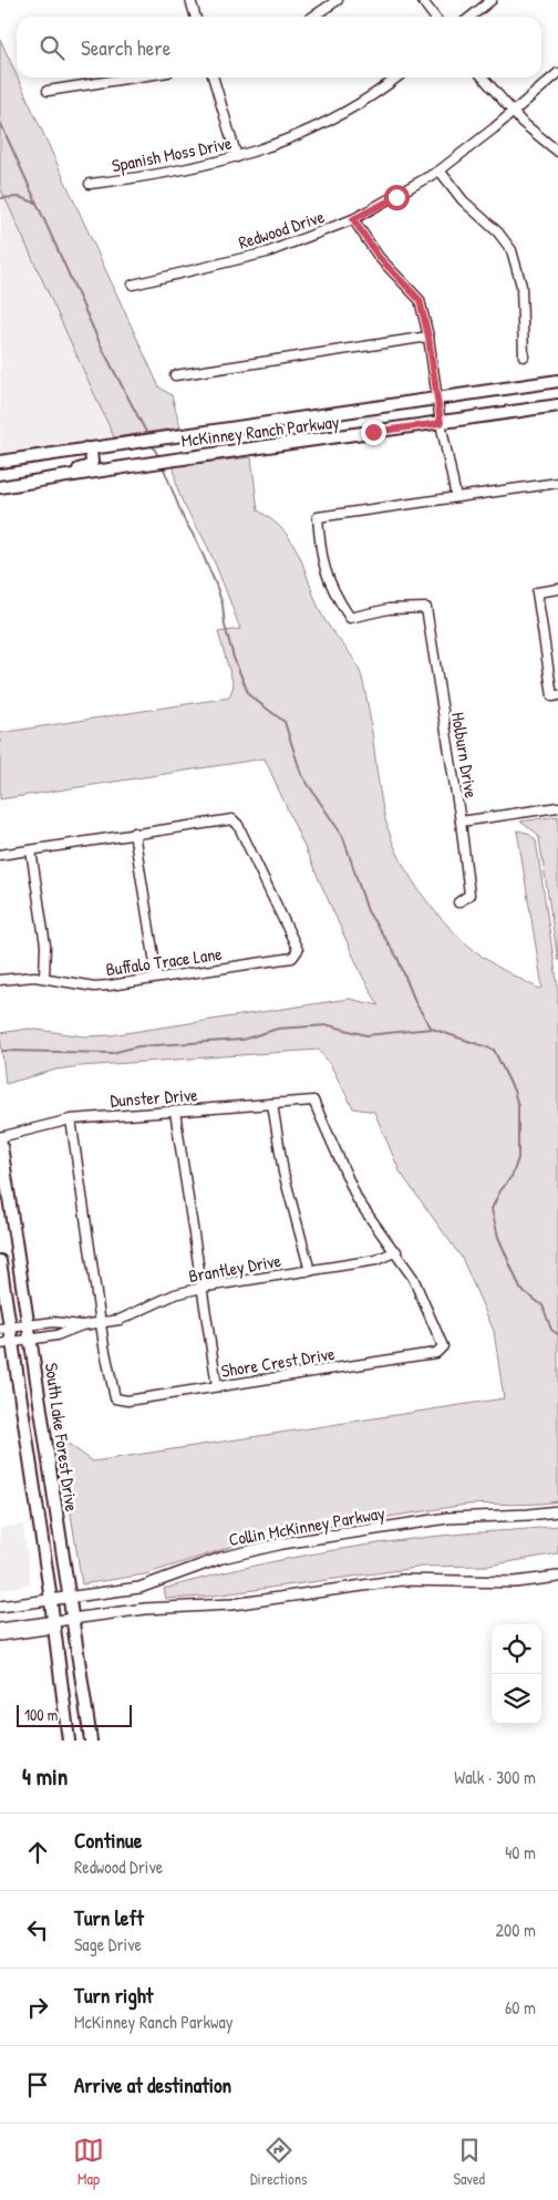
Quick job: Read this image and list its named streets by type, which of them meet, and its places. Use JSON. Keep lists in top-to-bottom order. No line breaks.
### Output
{"streets":{"main road":["McKinney Ranch Parkway","South Lake Forest Drive"],"street":["Spanish Moss Drive","Redwood Drive","Holburn Drive","Buffalo Trace Lane","Dunster Drive","Brantley Drive","Shore Crest Drive","Collin McKinney Parkway"]},"crossings":[["Dunster Drive","Brantley Drive"],["Dunster Drive","Shore Crest Drive"],["Dunster Drive","South Lake Forest Drive"],["Brantley Drive","Shore Crest Drive"],["Brantley Drive","South Lake Forest Drive"],["South Lake Forest Drive","Collin McKinney Parkway"]],"scale_bar":"100 m","page":{"search":"Search here","scale":"100 m","heading":["4 min","Walk · 300 m"],"list":[["Continue","Redwood Drive","40 m"],["Turn left","Sage Drive","200 m"],["Turn right","McKinney Ranch Parkway","60 m"],"Arrive at destination"],"nav":["Map","Directions","Saved"]}}
